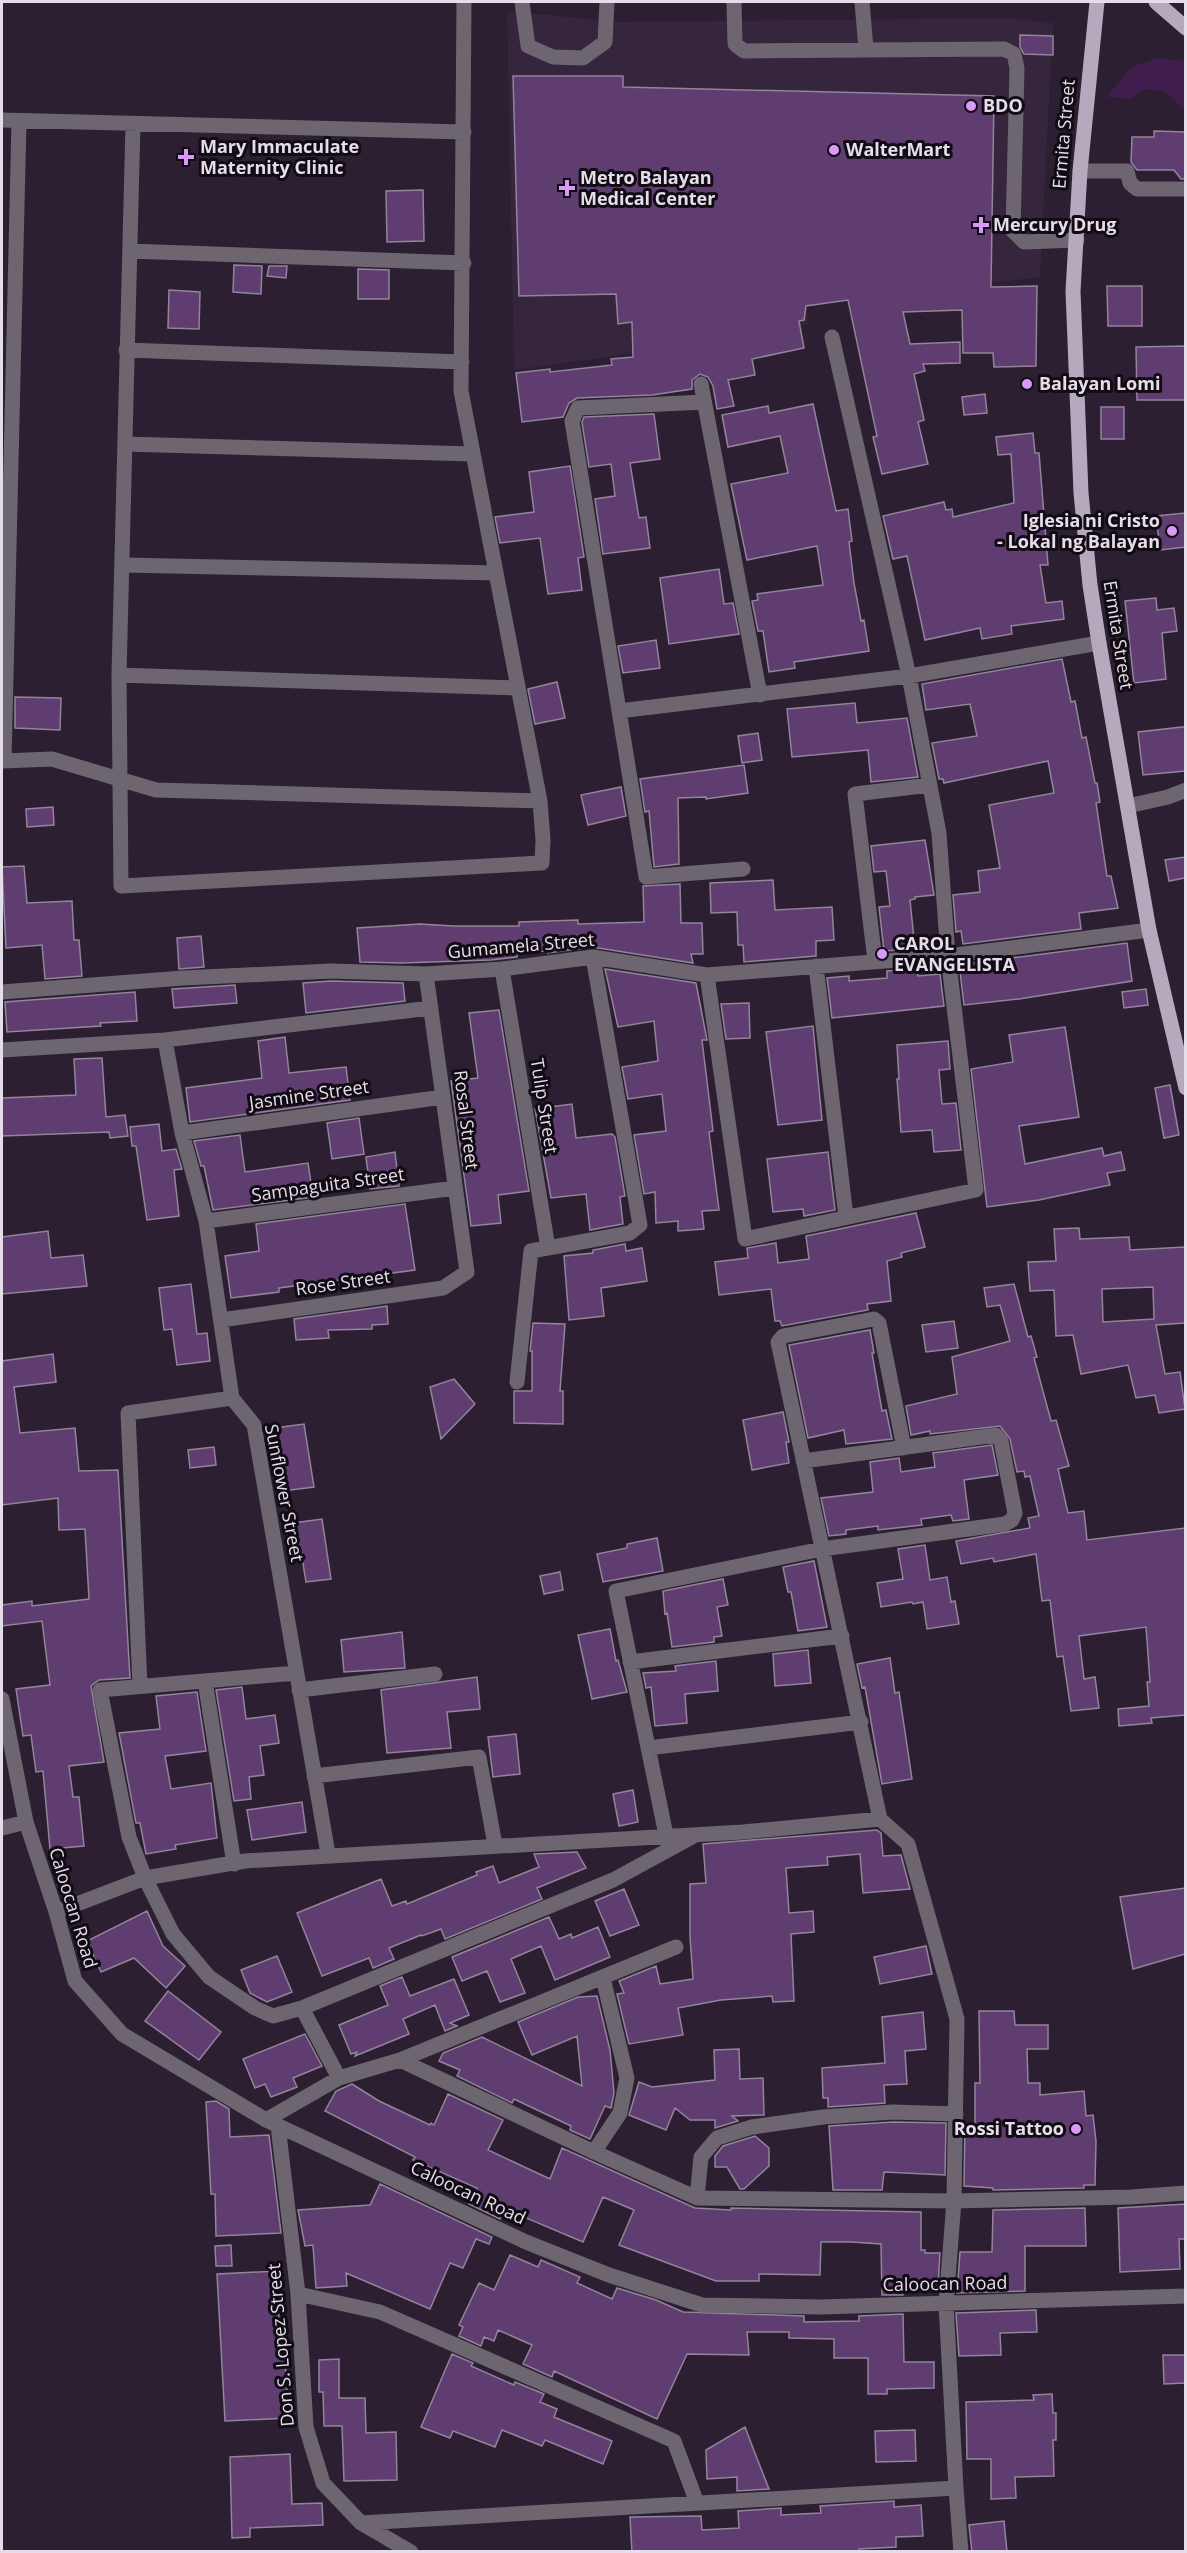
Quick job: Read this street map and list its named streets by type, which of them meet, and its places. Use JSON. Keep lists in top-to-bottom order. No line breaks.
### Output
{"streets":{"main road":["Ermita Street"],"street":["Gumamela Street","Jasmine Street","Tulip Street","Rosal Street","Sampaguita Street","Rose Street","Sunflower Street","Caloocan Road","Don S. Lopez Street"]},"crossings":[["Ermita Street","Gumamela Street"],["Gumamela Street","Tulip Street"],["Gumamela Street","Rosal Street"],["Jasmine Street","Rosal Street"],["Rosal Street","Sampaguita Street"],["Rosal Street","Rose Street"],["Caloocan Road","Don S. Lopez Street"]],"places":{"other":["BDO","WalterMart","Balayan Lomi","Iglesia ni Cristo - Lokal ng Balayan","CAROL EVANGELISTA","Rossi Tattoo"],"health":["Mary Immaculate Maternity Clinic","Metro Balayan Medical Center","Mercury Drug"]}}
